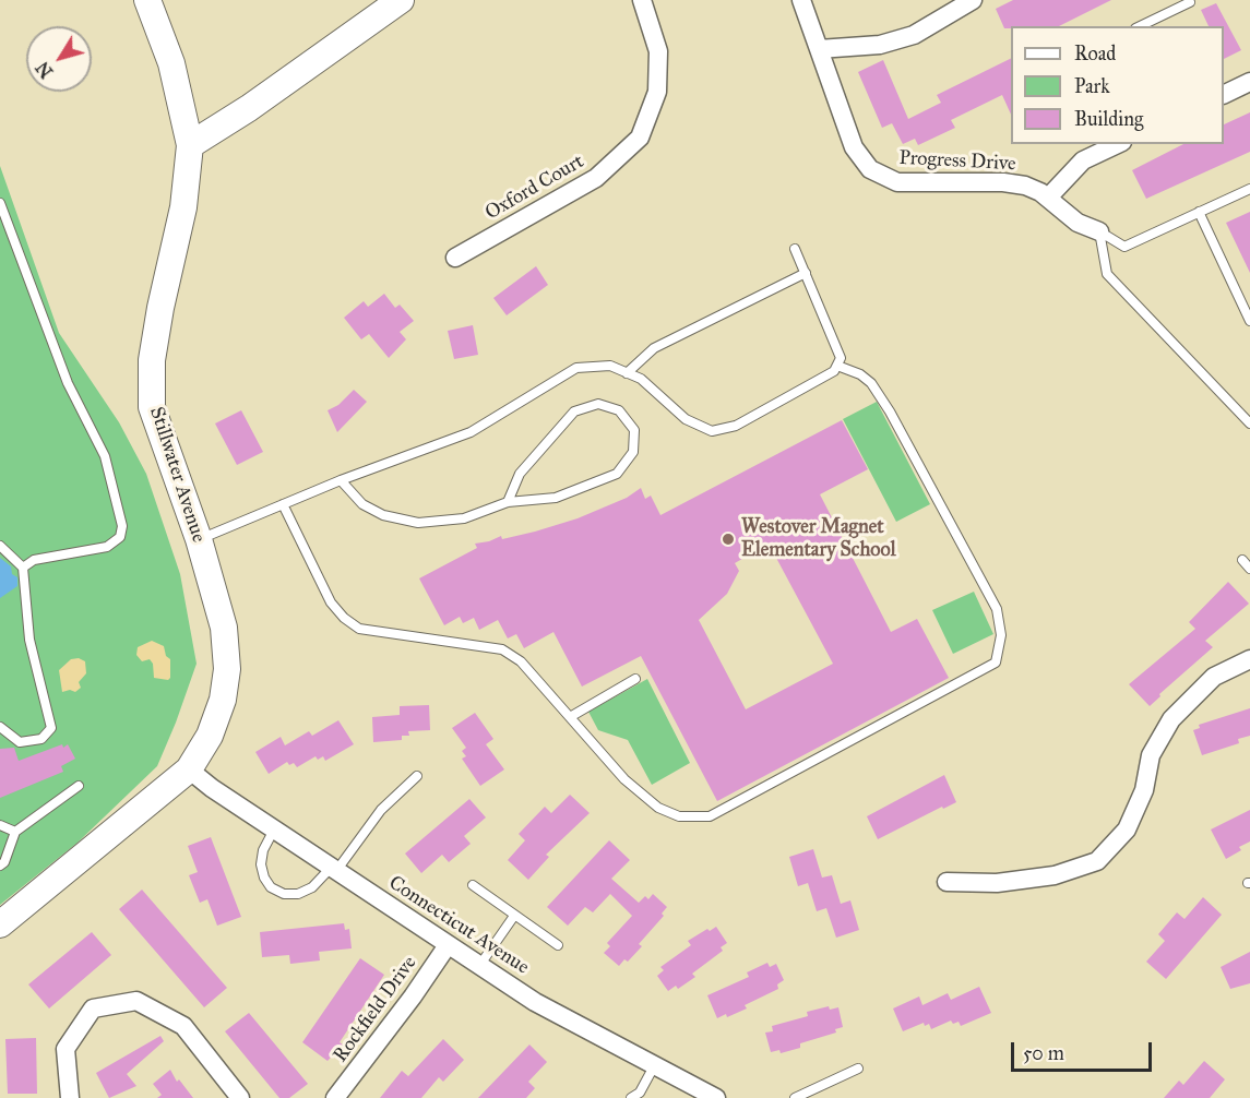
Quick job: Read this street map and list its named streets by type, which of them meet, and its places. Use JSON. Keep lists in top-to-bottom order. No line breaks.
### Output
{"streets":{"main road":["Stillwater Avenue"],"street":["Progress Drive","Oxford Court","Connecticut Avenue","Rockfield Drive"]},"crossings":[["Stillwater Avenue","Connecticut Avenue"],["Connecticut Avenue","Rockfield Drive"]],"places":["Westover Magnet Elementary School"],"legend":["Road","Park","Building"],"scale_bar":"50 m","north":"bottom left"}
